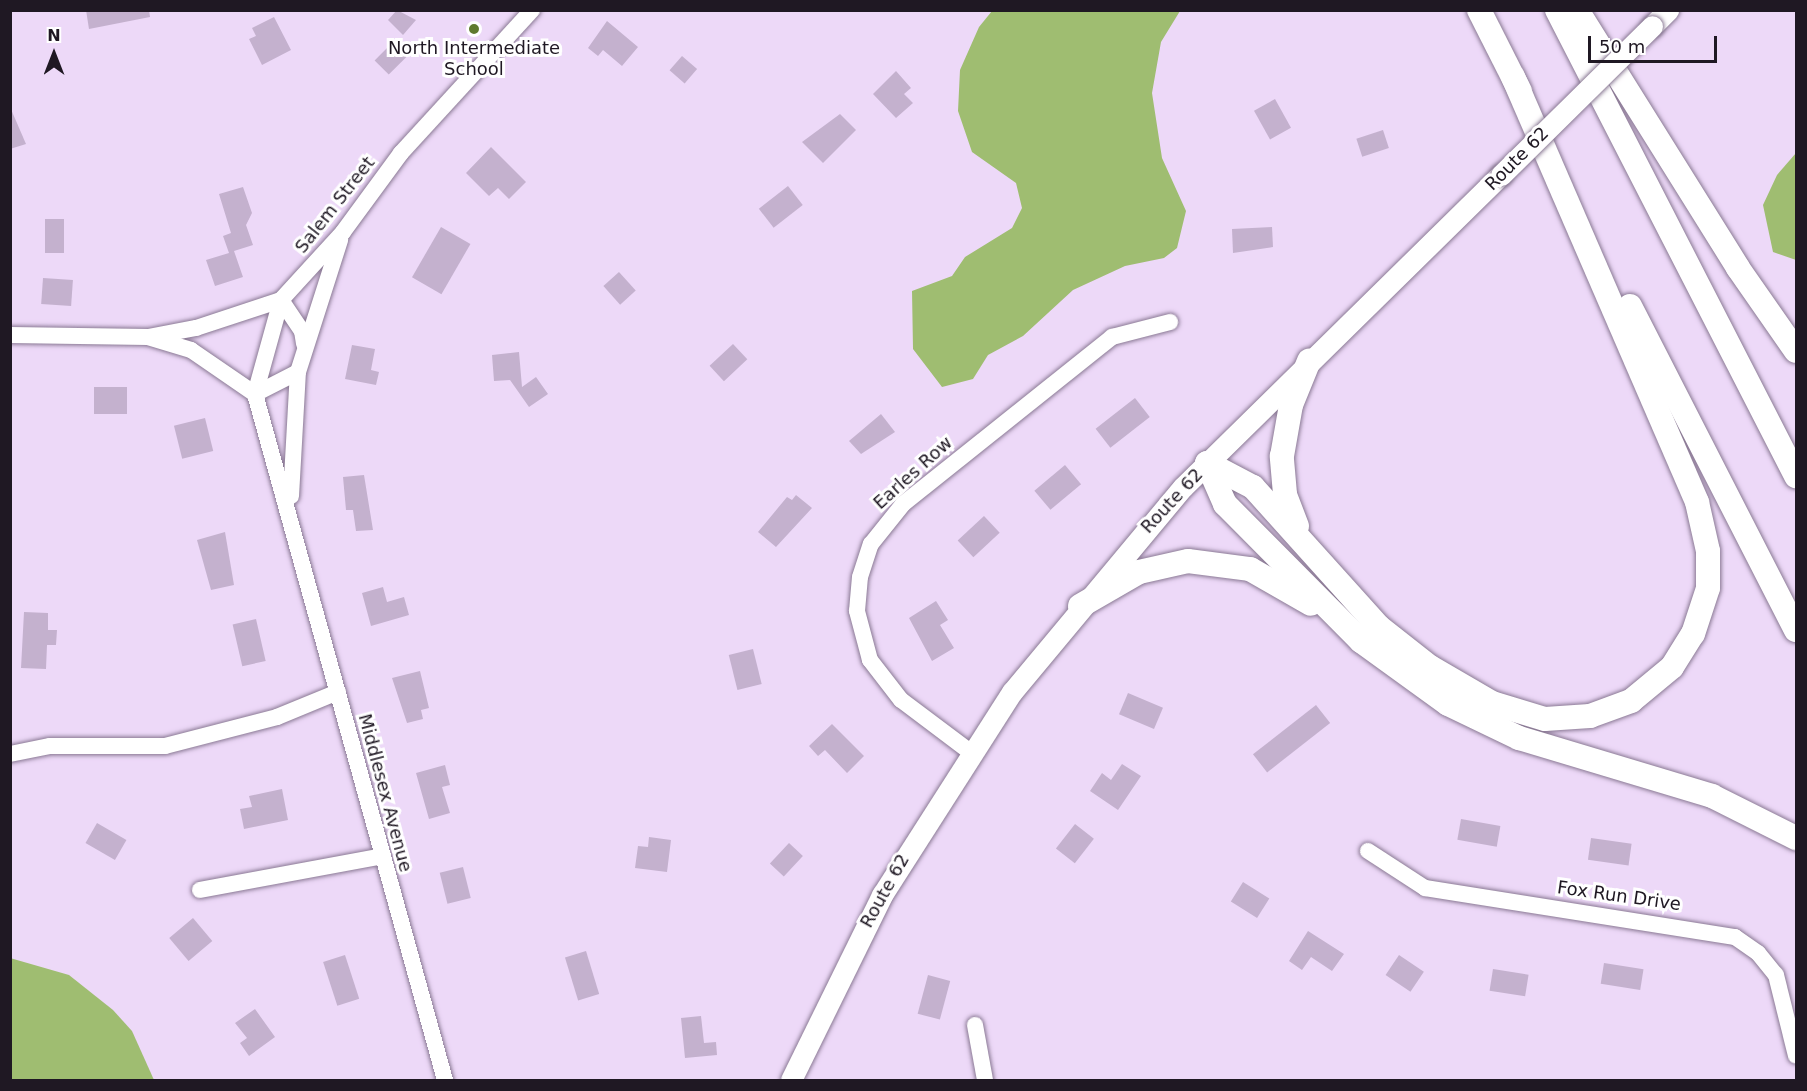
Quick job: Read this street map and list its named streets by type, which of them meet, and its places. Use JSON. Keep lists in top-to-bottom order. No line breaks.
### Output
{"streets":{"main road":["Route 62"],"street":["Salem Street","Earles Row","Middlesex Avenue","Fox Run Drive"]},"crossings":[["Route 62","Earles Row"],["Salem Street","Middlesex Avenue"]],"places":["North Intermediate School"],"scale_bar":"50 m","north":"top"}
